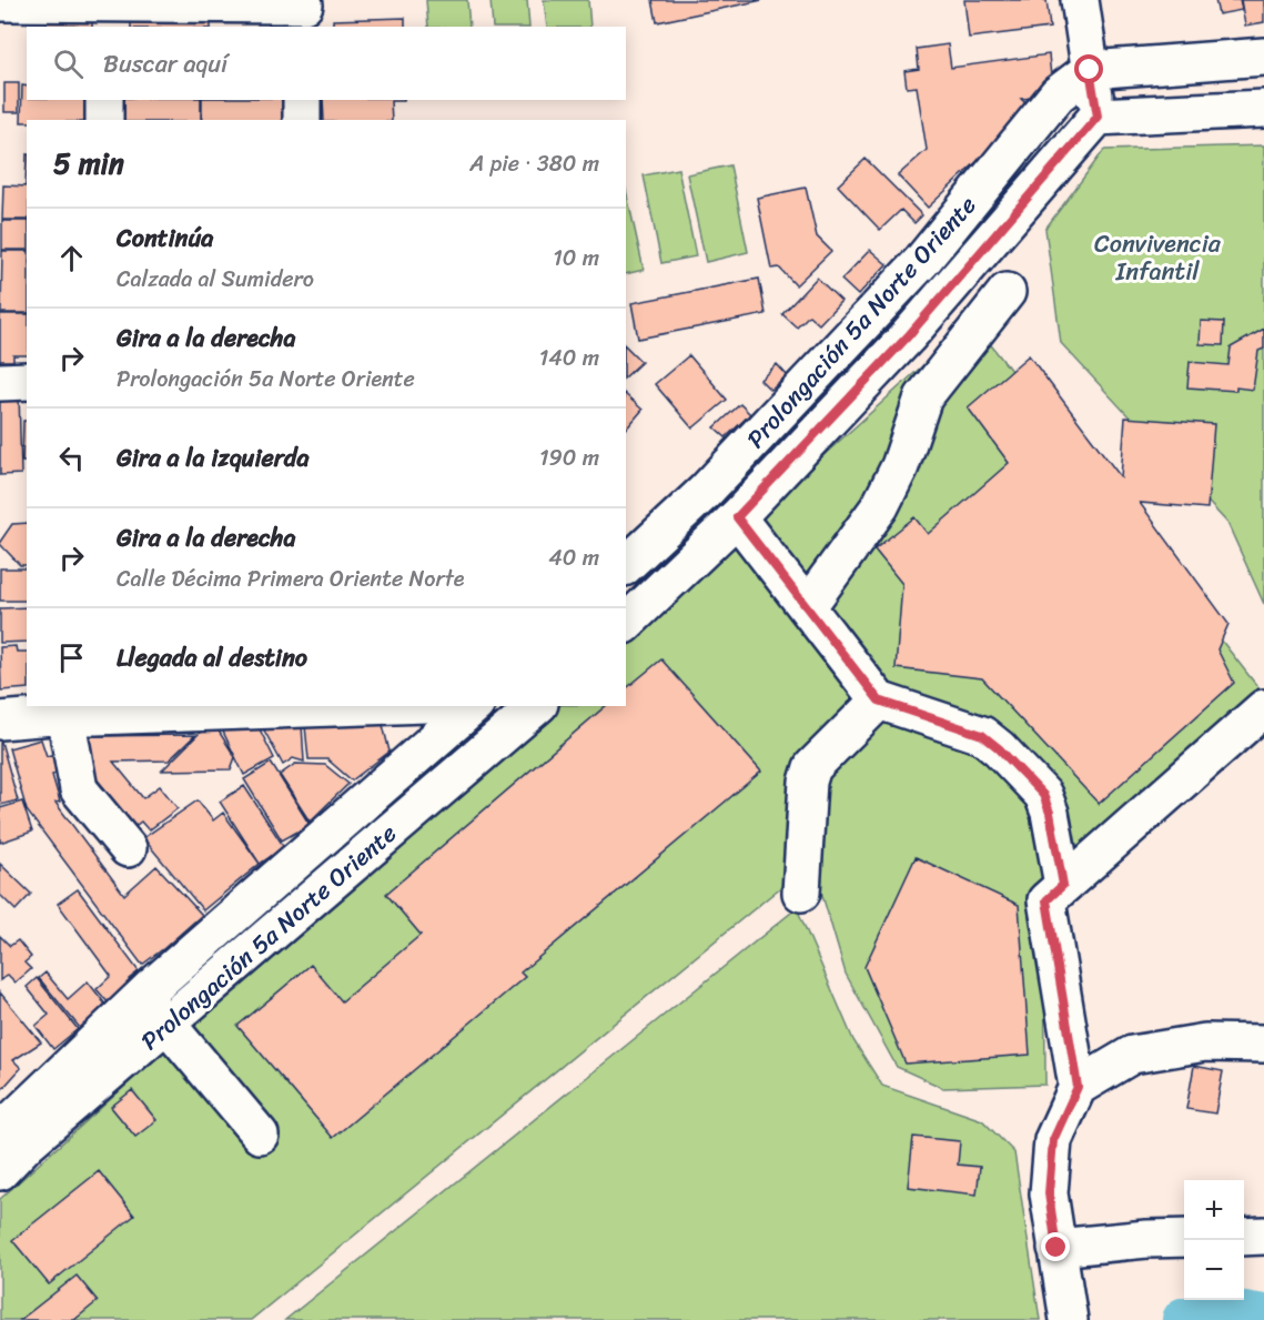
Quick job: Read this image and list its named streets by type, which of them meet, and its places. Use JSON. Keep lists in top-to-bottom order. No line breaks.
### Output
{"streets":{"main road":["Prolongación 5a Norte Oriente"]},"parks":["Convivencia Infantil"],"page":{"search":"Buscar aquí","heading":["5 min","A pie · 380 m"],"list":[["Continúa","Calzada al Sumidero","10 m"],["Gira a la derecha","Prolongación 5a Norte Oriente","140 m"],["Gira a la izquierda","190 m"],["Gira a la derecha","Calle Décima Primera Oriente Norte","40 m"],"Llegada al destino"],"map_buttons":["+","−"]}}
